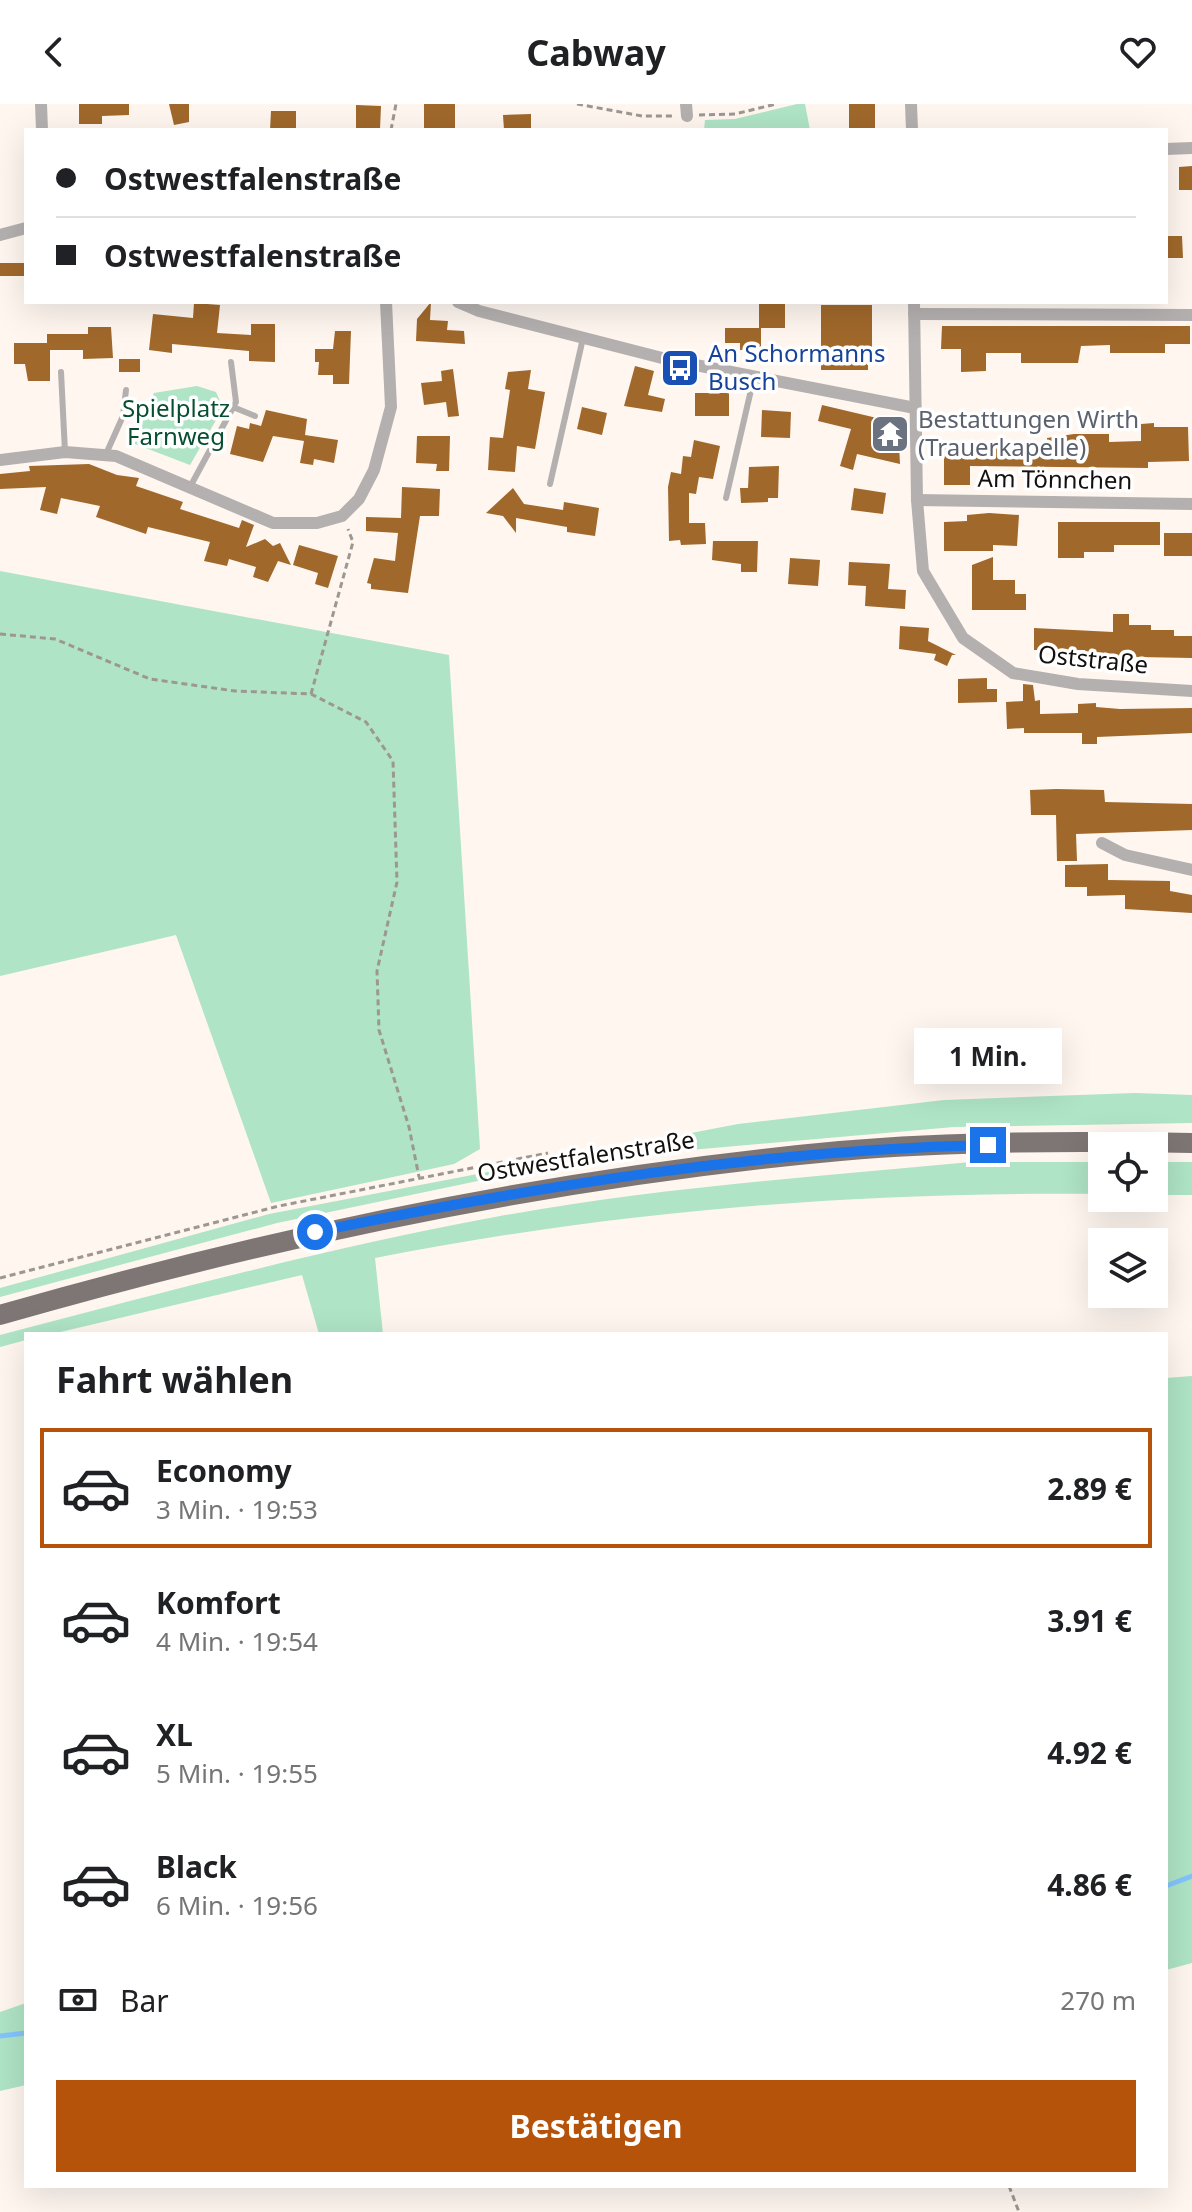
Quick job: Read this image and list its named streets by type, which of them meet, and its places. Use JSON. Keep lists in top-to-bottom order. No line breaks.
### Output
{"streets":{"main road":["Ostwestfalenstraße"],"street":["Am Tönnchen","Oststraße"]},"crossings":[["Am Tönnchen","Oststraße"]],"parks":["Spielplatz Farnweg"],"places":{"bus stop":["An Schormanns Busch"],"temple":["Bestattungen Wirth (Trauerkapelle)"]},"page":{"header":"Cabway","banner":["Ostwestfalenstraße","Ostwestfalenstraße"],"bubble":"1 Min.","heading":"Fahrt wählen","list":[{"name":"Economy","note":"3 Min. · 19:53","value":"2.89 €"},{"name":"Komfort","note":"4 Min. · 19:54","value":"3.91 €"},{"name":"XL","note":"5 Min. · 19:55","value":"4.92 €"},{"name":"Black","note":"6 Min. · 19:56","value":"4.86 €"}],"pay":["Bar","270 m"],"buttons":"Bestätigen"}}
